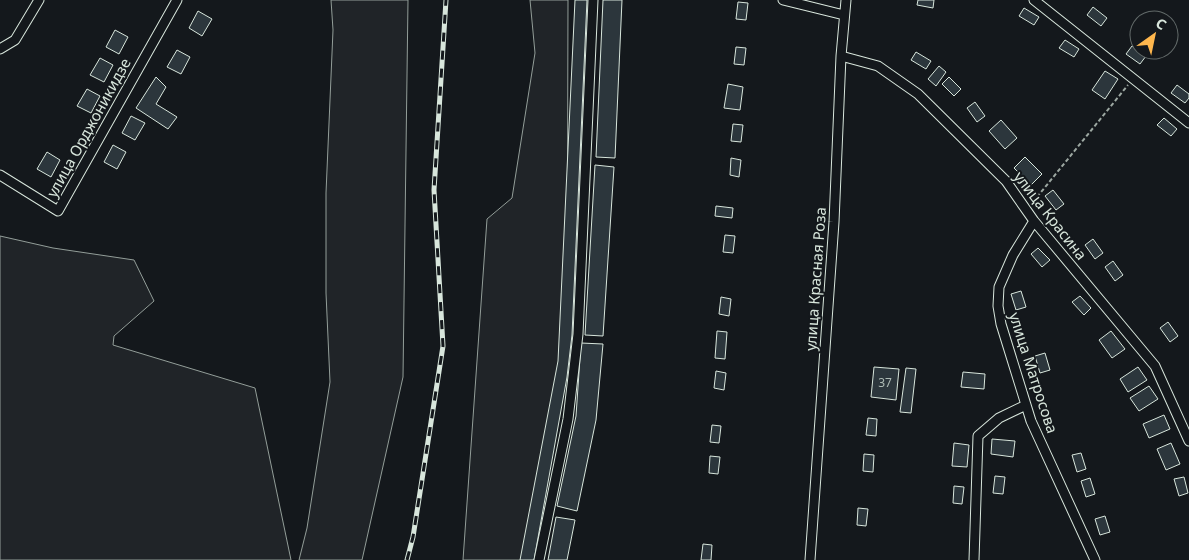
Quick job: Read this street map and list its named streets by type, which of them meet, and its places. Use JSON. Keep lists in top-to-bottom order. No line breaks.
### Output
{"streets":{"street":["улица Орджоникидзе","улица Красина","улица Красная Роза","улица Матросова"]},"crossings":[["улица Красина","улица Красная Роза"],["улица Красина","улица Матросова"]],"house_numbers":["37"],"north":"top right"}
